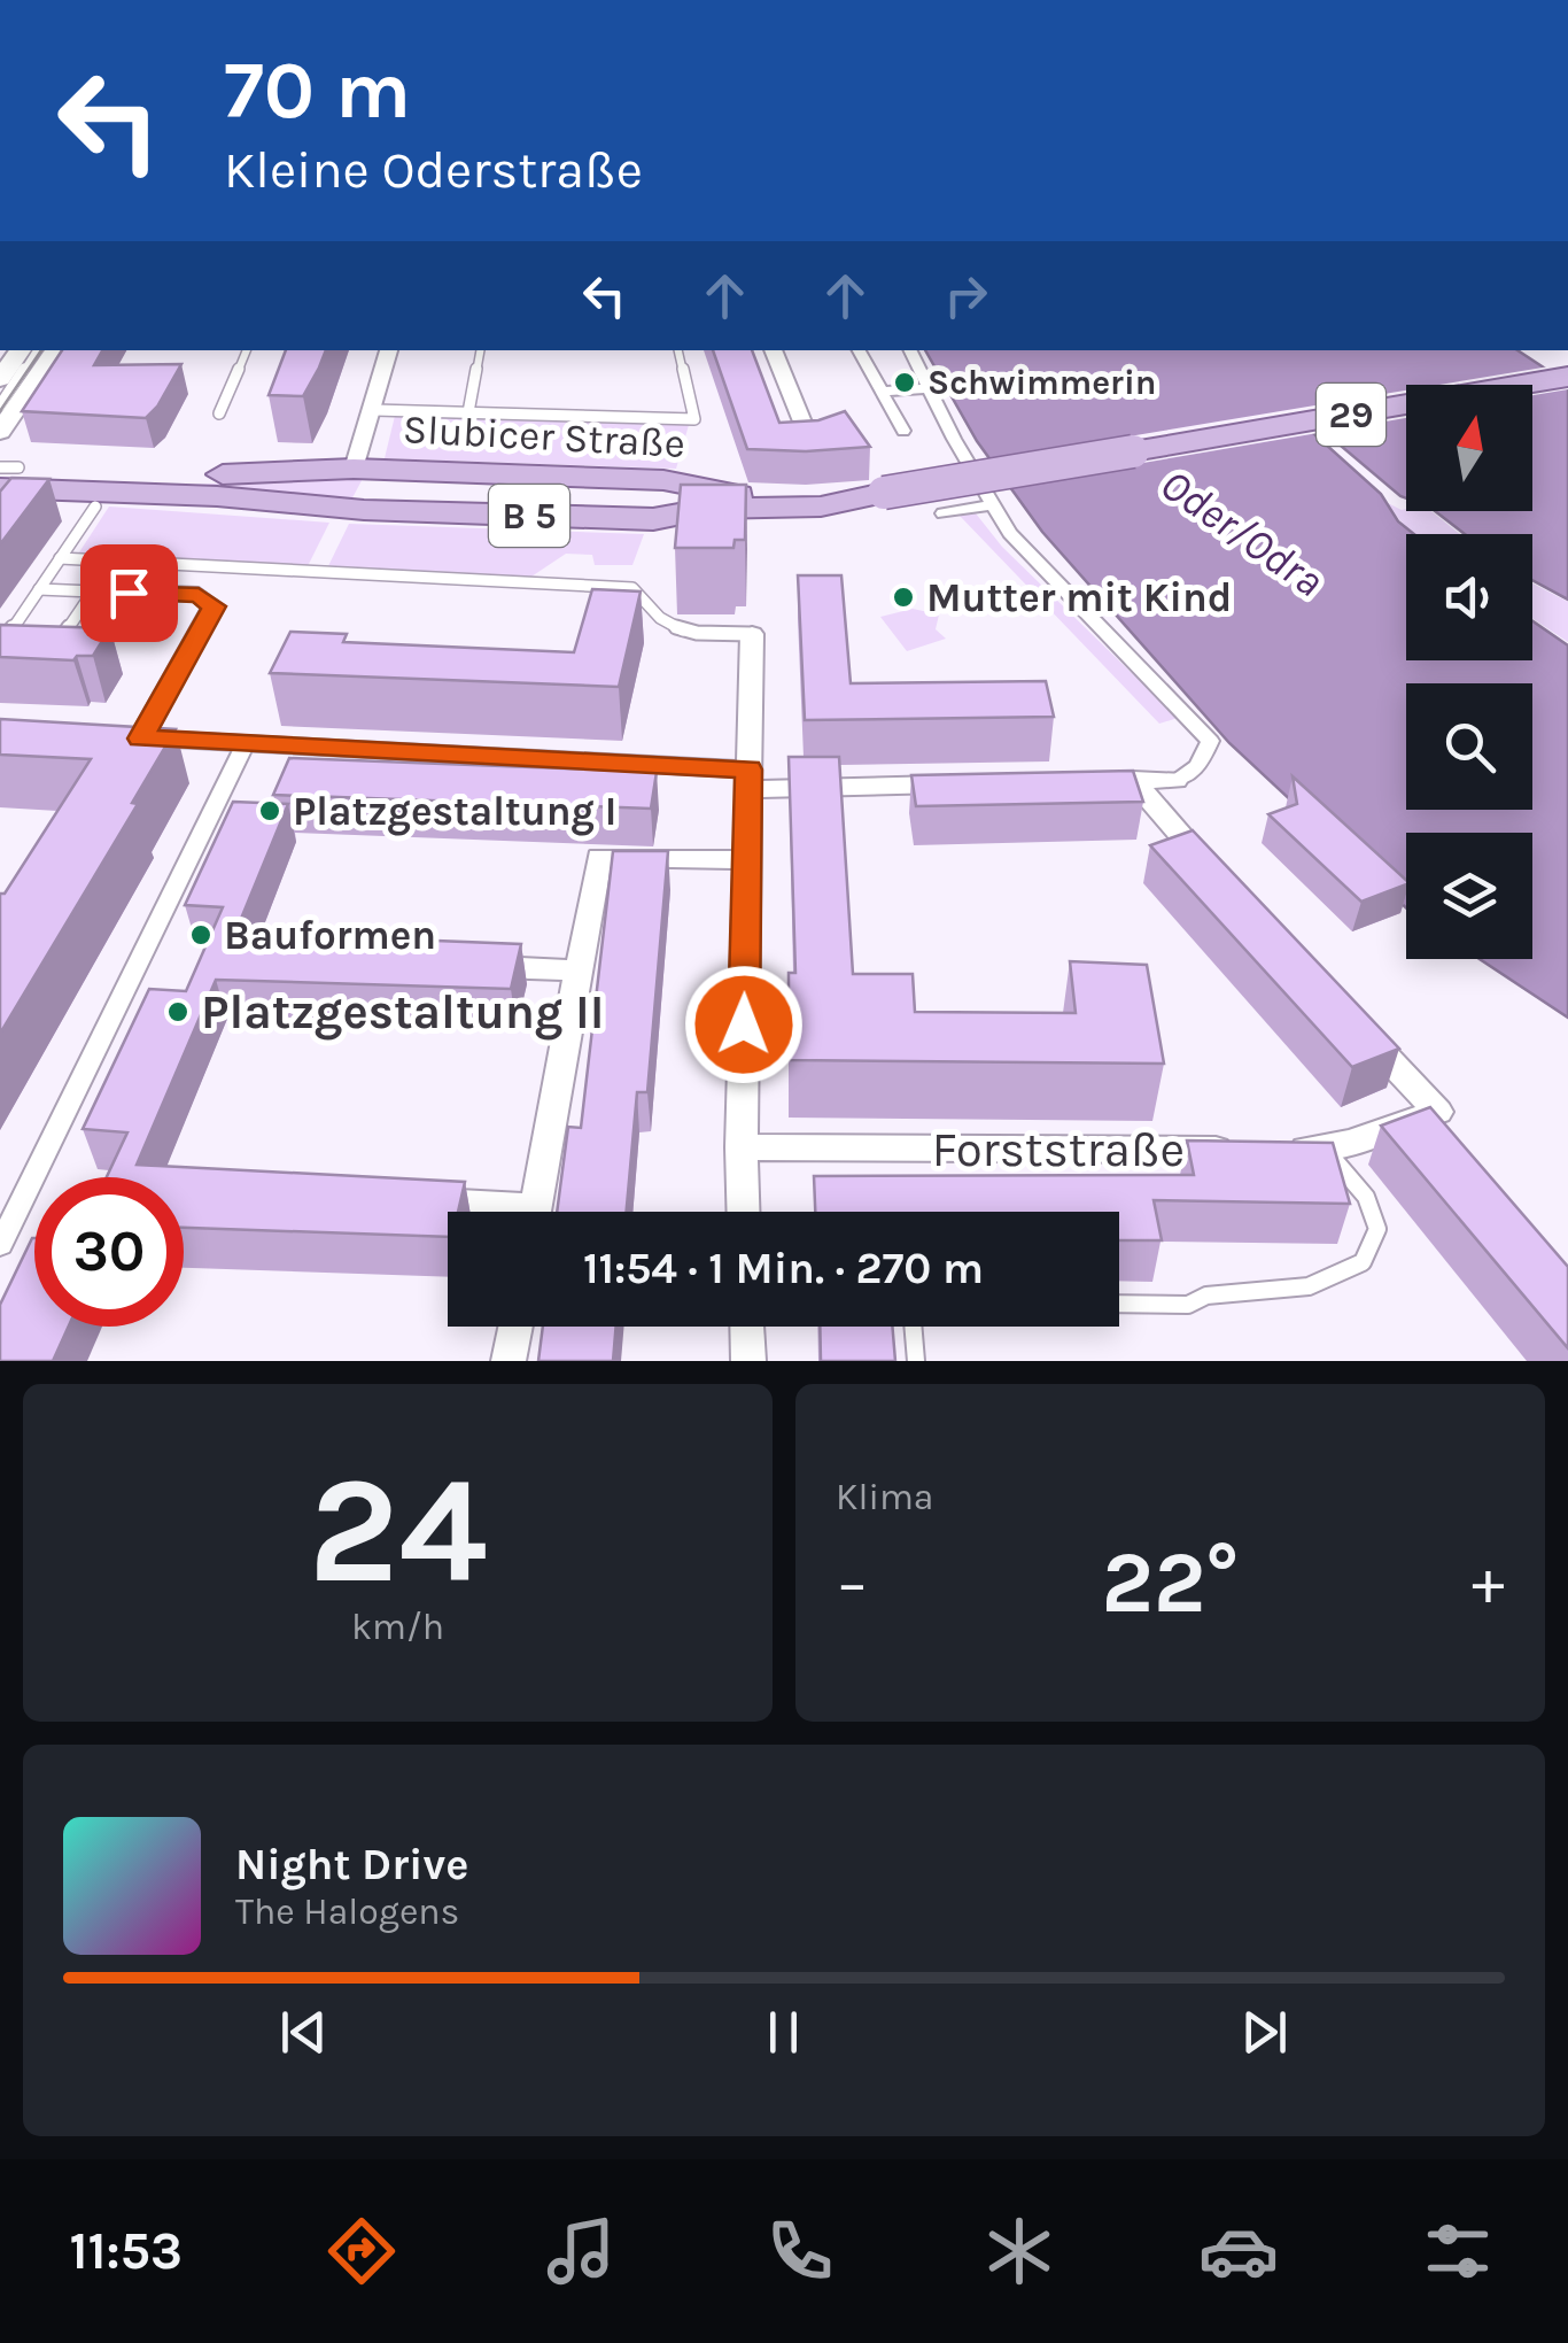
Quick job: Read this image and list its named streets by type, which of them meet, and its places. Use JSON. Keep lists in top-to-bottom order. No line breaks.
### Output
{"streets":{"main road":["29","Slubicer Straße","B 5"],"street":["Forststraße"]},"crossings":[["29","Slubicer Straße"]],"water":["Oder/Odra"],"places":["Schwimmerin","Mutter mit Kind","Platzgestaltung I","Bauformen","Platzgestaltung II"],"north":"top","page":{"turn":["70 m","Kleine Oderstraße"],"limit":"30","trip":"11:54 · 1 Min. · 270 m","tile":[["24","km/h"],"Klima"],"heat":["−","22°","+"],"song":["Night Drive","The Halogens"],"tabs":"11:53"}}
